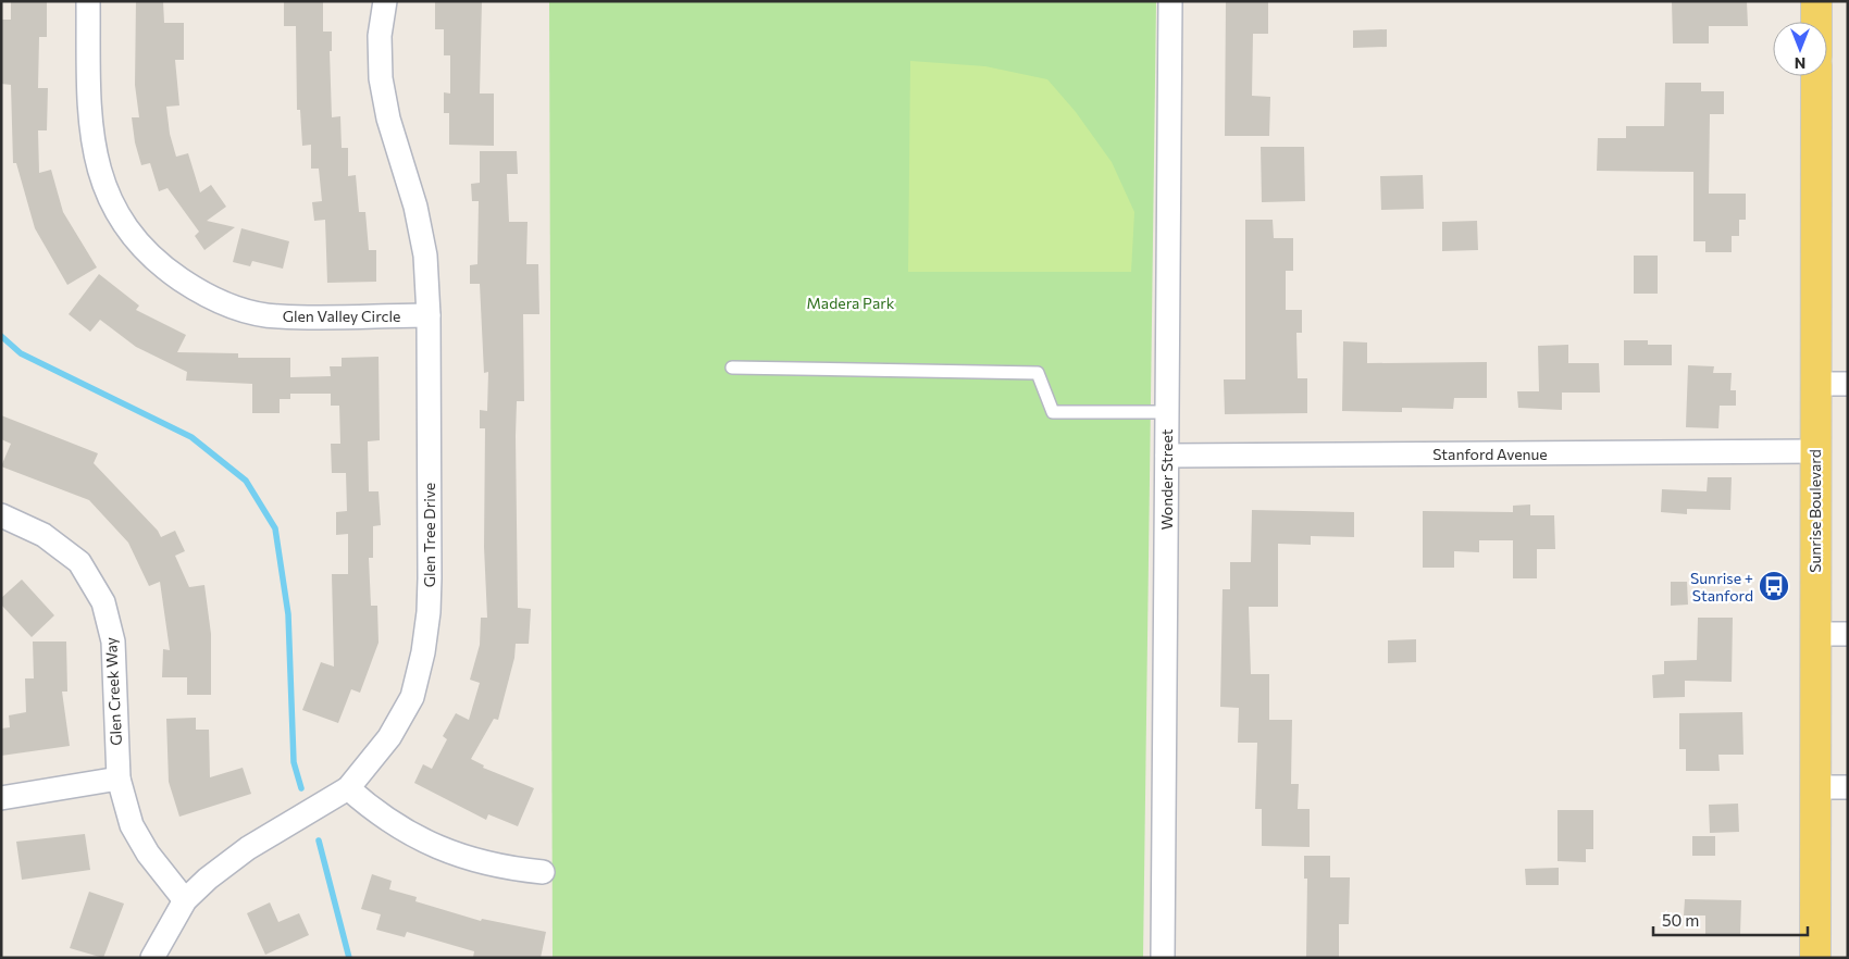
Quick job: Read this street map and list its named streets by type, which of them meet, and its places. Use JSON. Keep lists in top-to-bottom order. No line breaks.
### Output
{"streets":{"main road":["Sunrise Boulevard"],"street":["Glen Valley Circle","Stanford Avenue","Wonder Street","Glen Tree Drive","Glen Creek Way"]},"crossings":[["Glen Valley Circle","Glen Tree Drive"],["Stanford Avenue","Wonder Street"],["Stanford Avenue","Sunrise Boulevard"],["Glen Tree Drive","Glen Creek Way"]],"parks":["Madera Park"],"places":{"bus stop":["Sunrise + Stanford"]},"scale_bar":"50 m","north":"bottom"}
